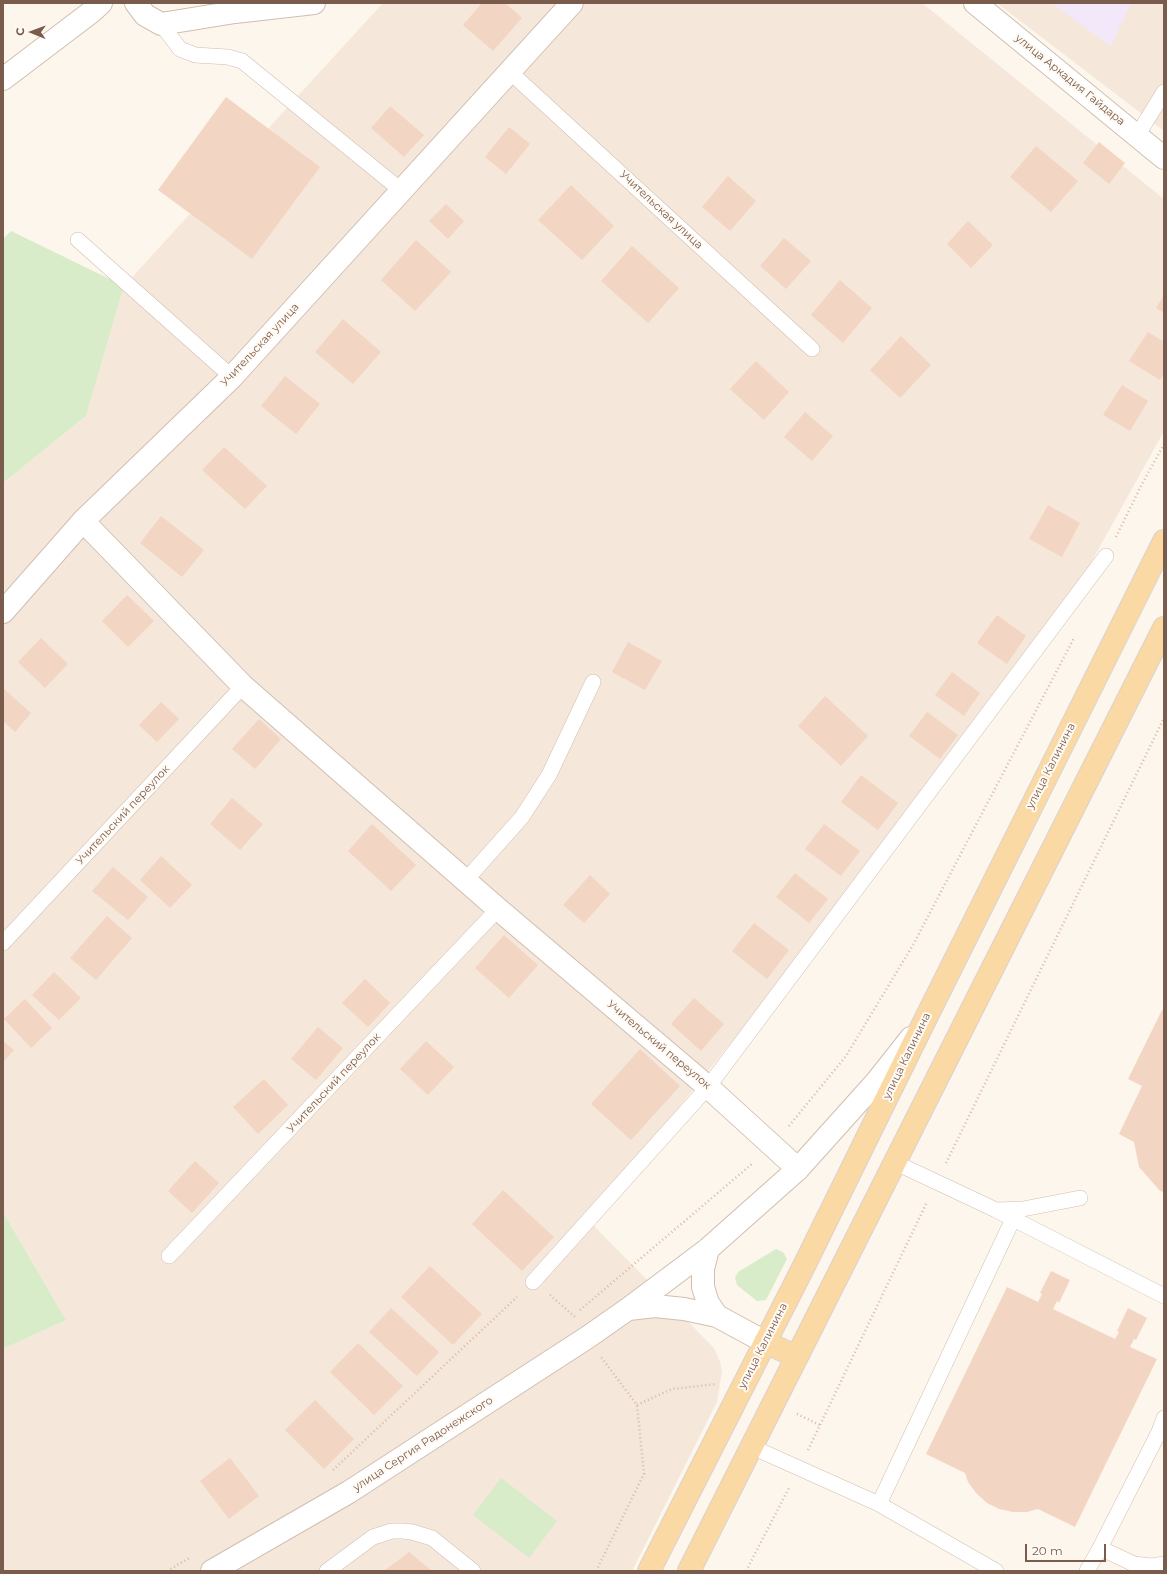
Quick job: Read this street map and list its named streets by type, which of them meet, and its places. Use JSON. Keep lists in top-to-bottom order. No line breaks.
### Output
{"streets":{"main road":["улица Калинина"],"street":["улица Аркадия Гайдара","Учительская улица","Учительский переулок","улица Сергия Радонежского"]},"crossings":[["Учительская улица","Учительский переулок"],["улица Калинина","улица Сергия Радонежского"],["Учительский переулок","улица Сергия Радонежского"]],"scale_bar":"20 m","north":"left"}
